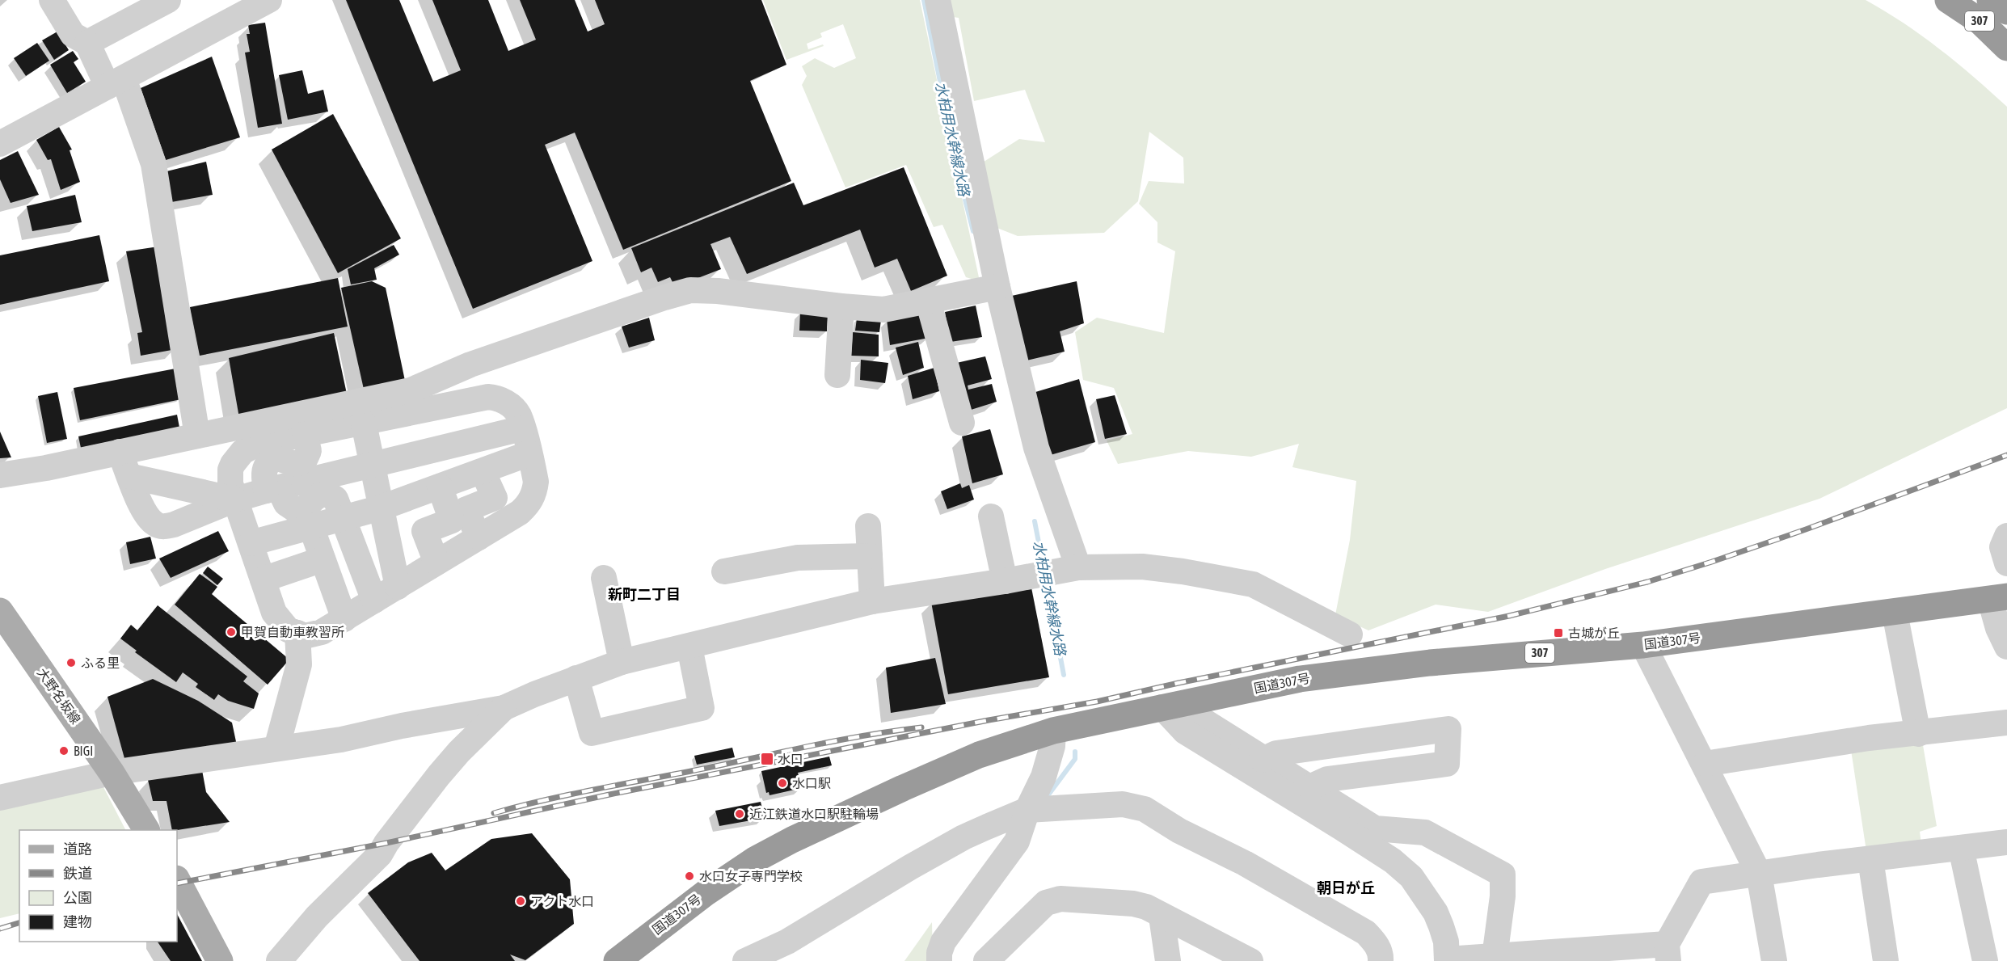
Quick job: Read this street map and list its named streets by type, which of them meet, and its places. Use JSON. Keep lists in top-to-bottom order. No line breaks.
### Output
{"streets":{"highway":["307","国道307号"],"main road":["大野名坂線"]},"districts":["新町二丁目","朝日が丘"],"water":["水柏用水幹線水路"],"places":{"other":["甲賀自動車教習所","ふる里","BIGI","水口駅","近江鉄道水口駅駐輪場","水口女子専門学校","アクト水口"],"transit":["古城が丘","水口"]},"legend":["道路","鉄道","公園","建物"]}
